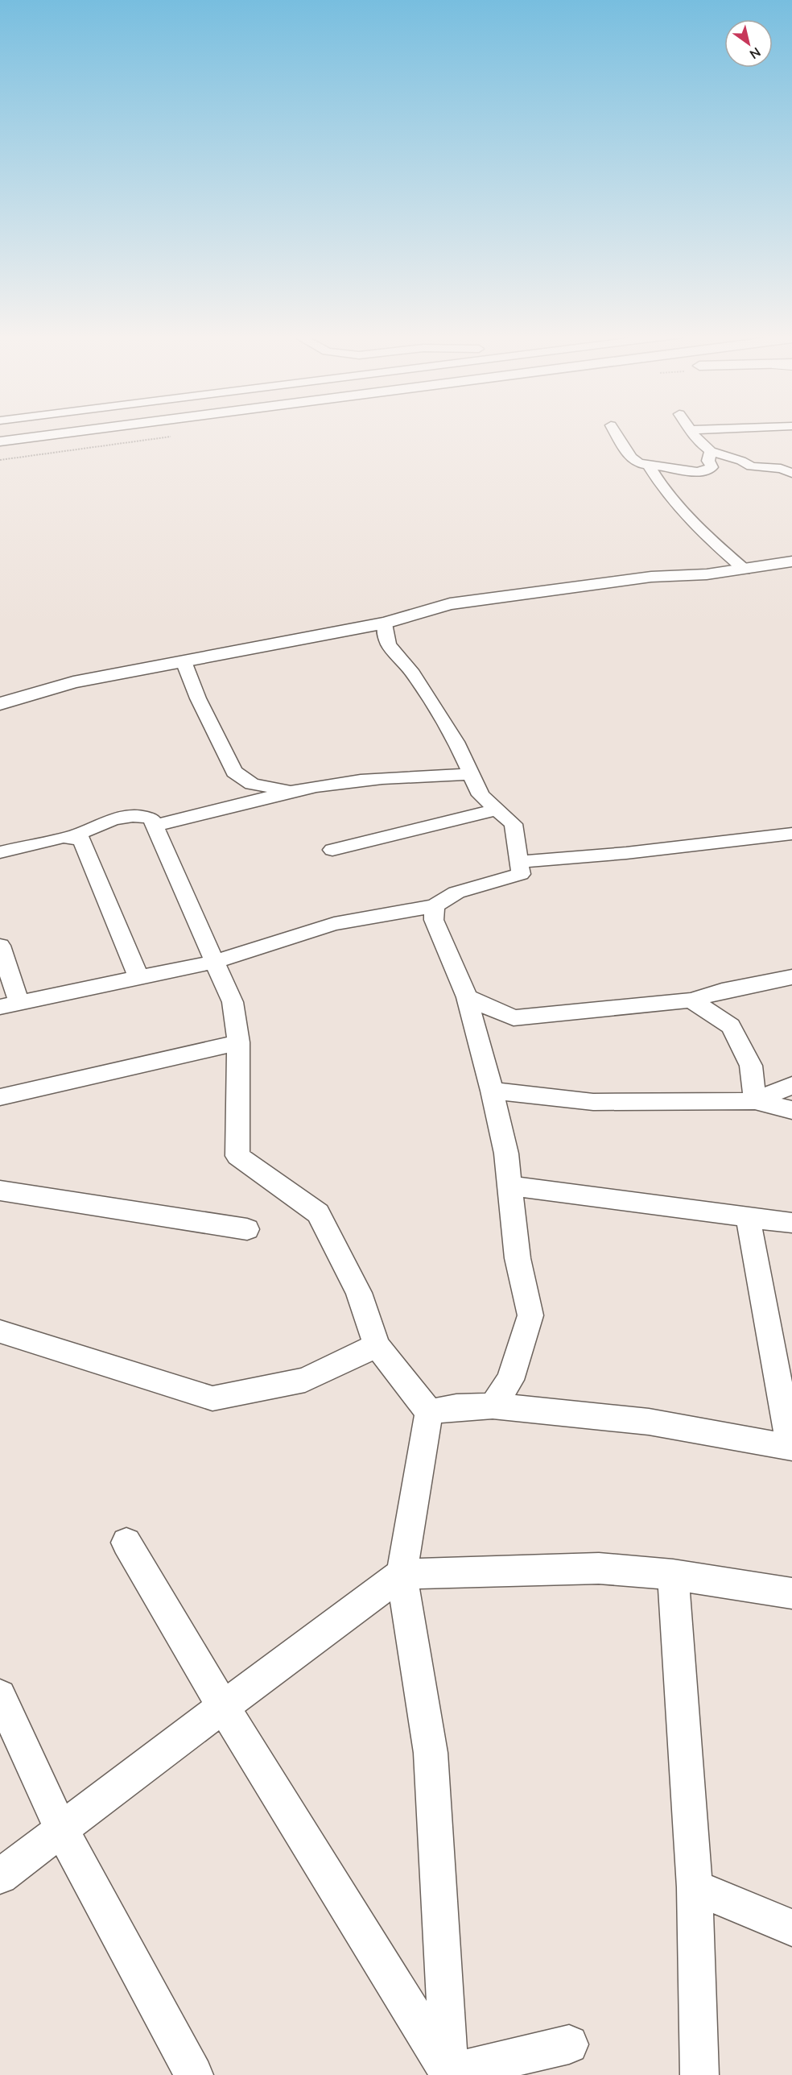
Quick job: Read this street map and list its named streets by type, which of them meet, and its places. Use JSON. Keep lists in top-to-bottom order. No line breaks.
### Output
{"north":"bottom right"}
